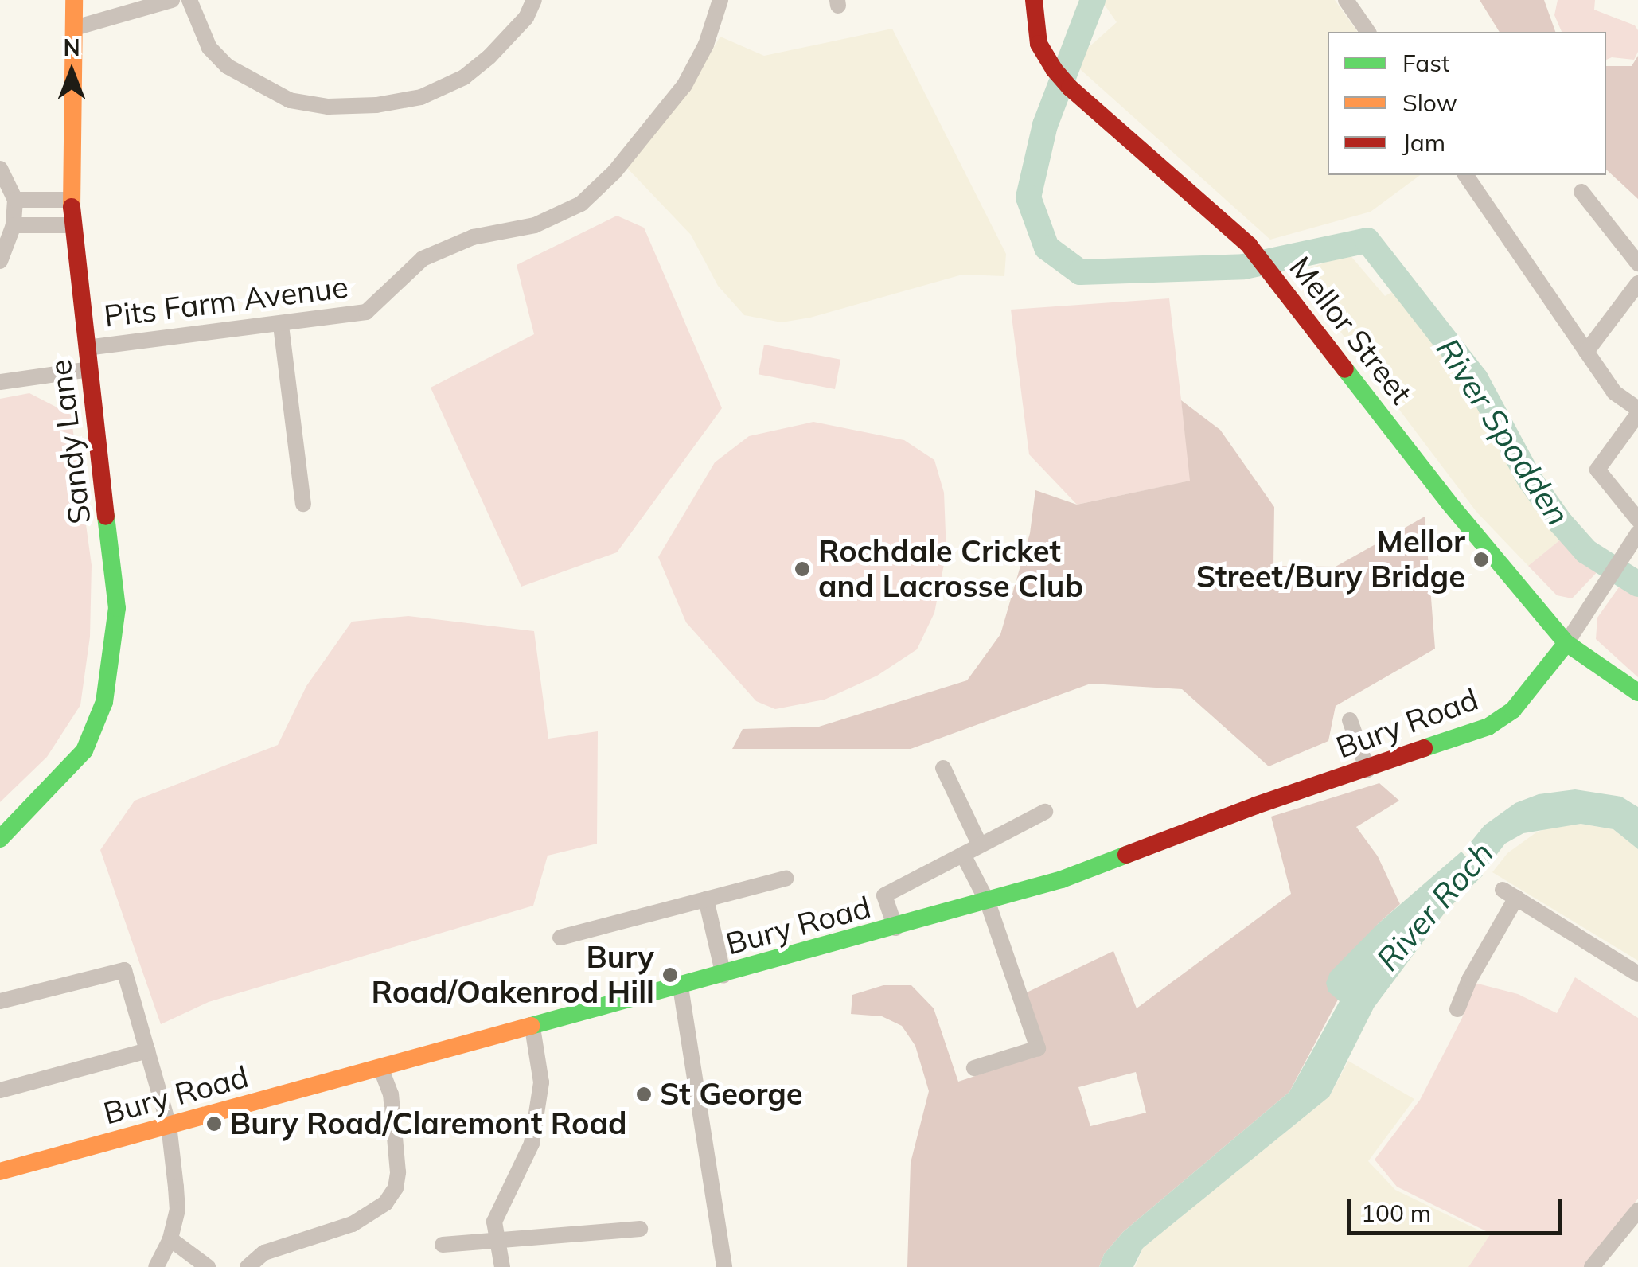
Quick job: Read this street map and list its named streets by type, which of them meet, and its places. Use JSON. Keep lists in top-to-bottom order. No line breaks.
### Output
{"streets":{"main road":["Mellor Street","Sandy Lane","Bury Road"],"street":["Pits Farm Avenue"]},"crossings":[["Pits Farm Avenue","Sandy Lane"],["Mellor Street","Bury Road"]],"water":["River Spodden","River Roch"],"places":["Mellor Street/Bury Bridge","Rochdale Cricket and Lacrosse Club","Bury Road/Oakenrod Hill","St George","Bury Road/Claremont Road"],"legend":["Fast","Slow","Jam"],"scale_bar":"100 m","north":"top"}
